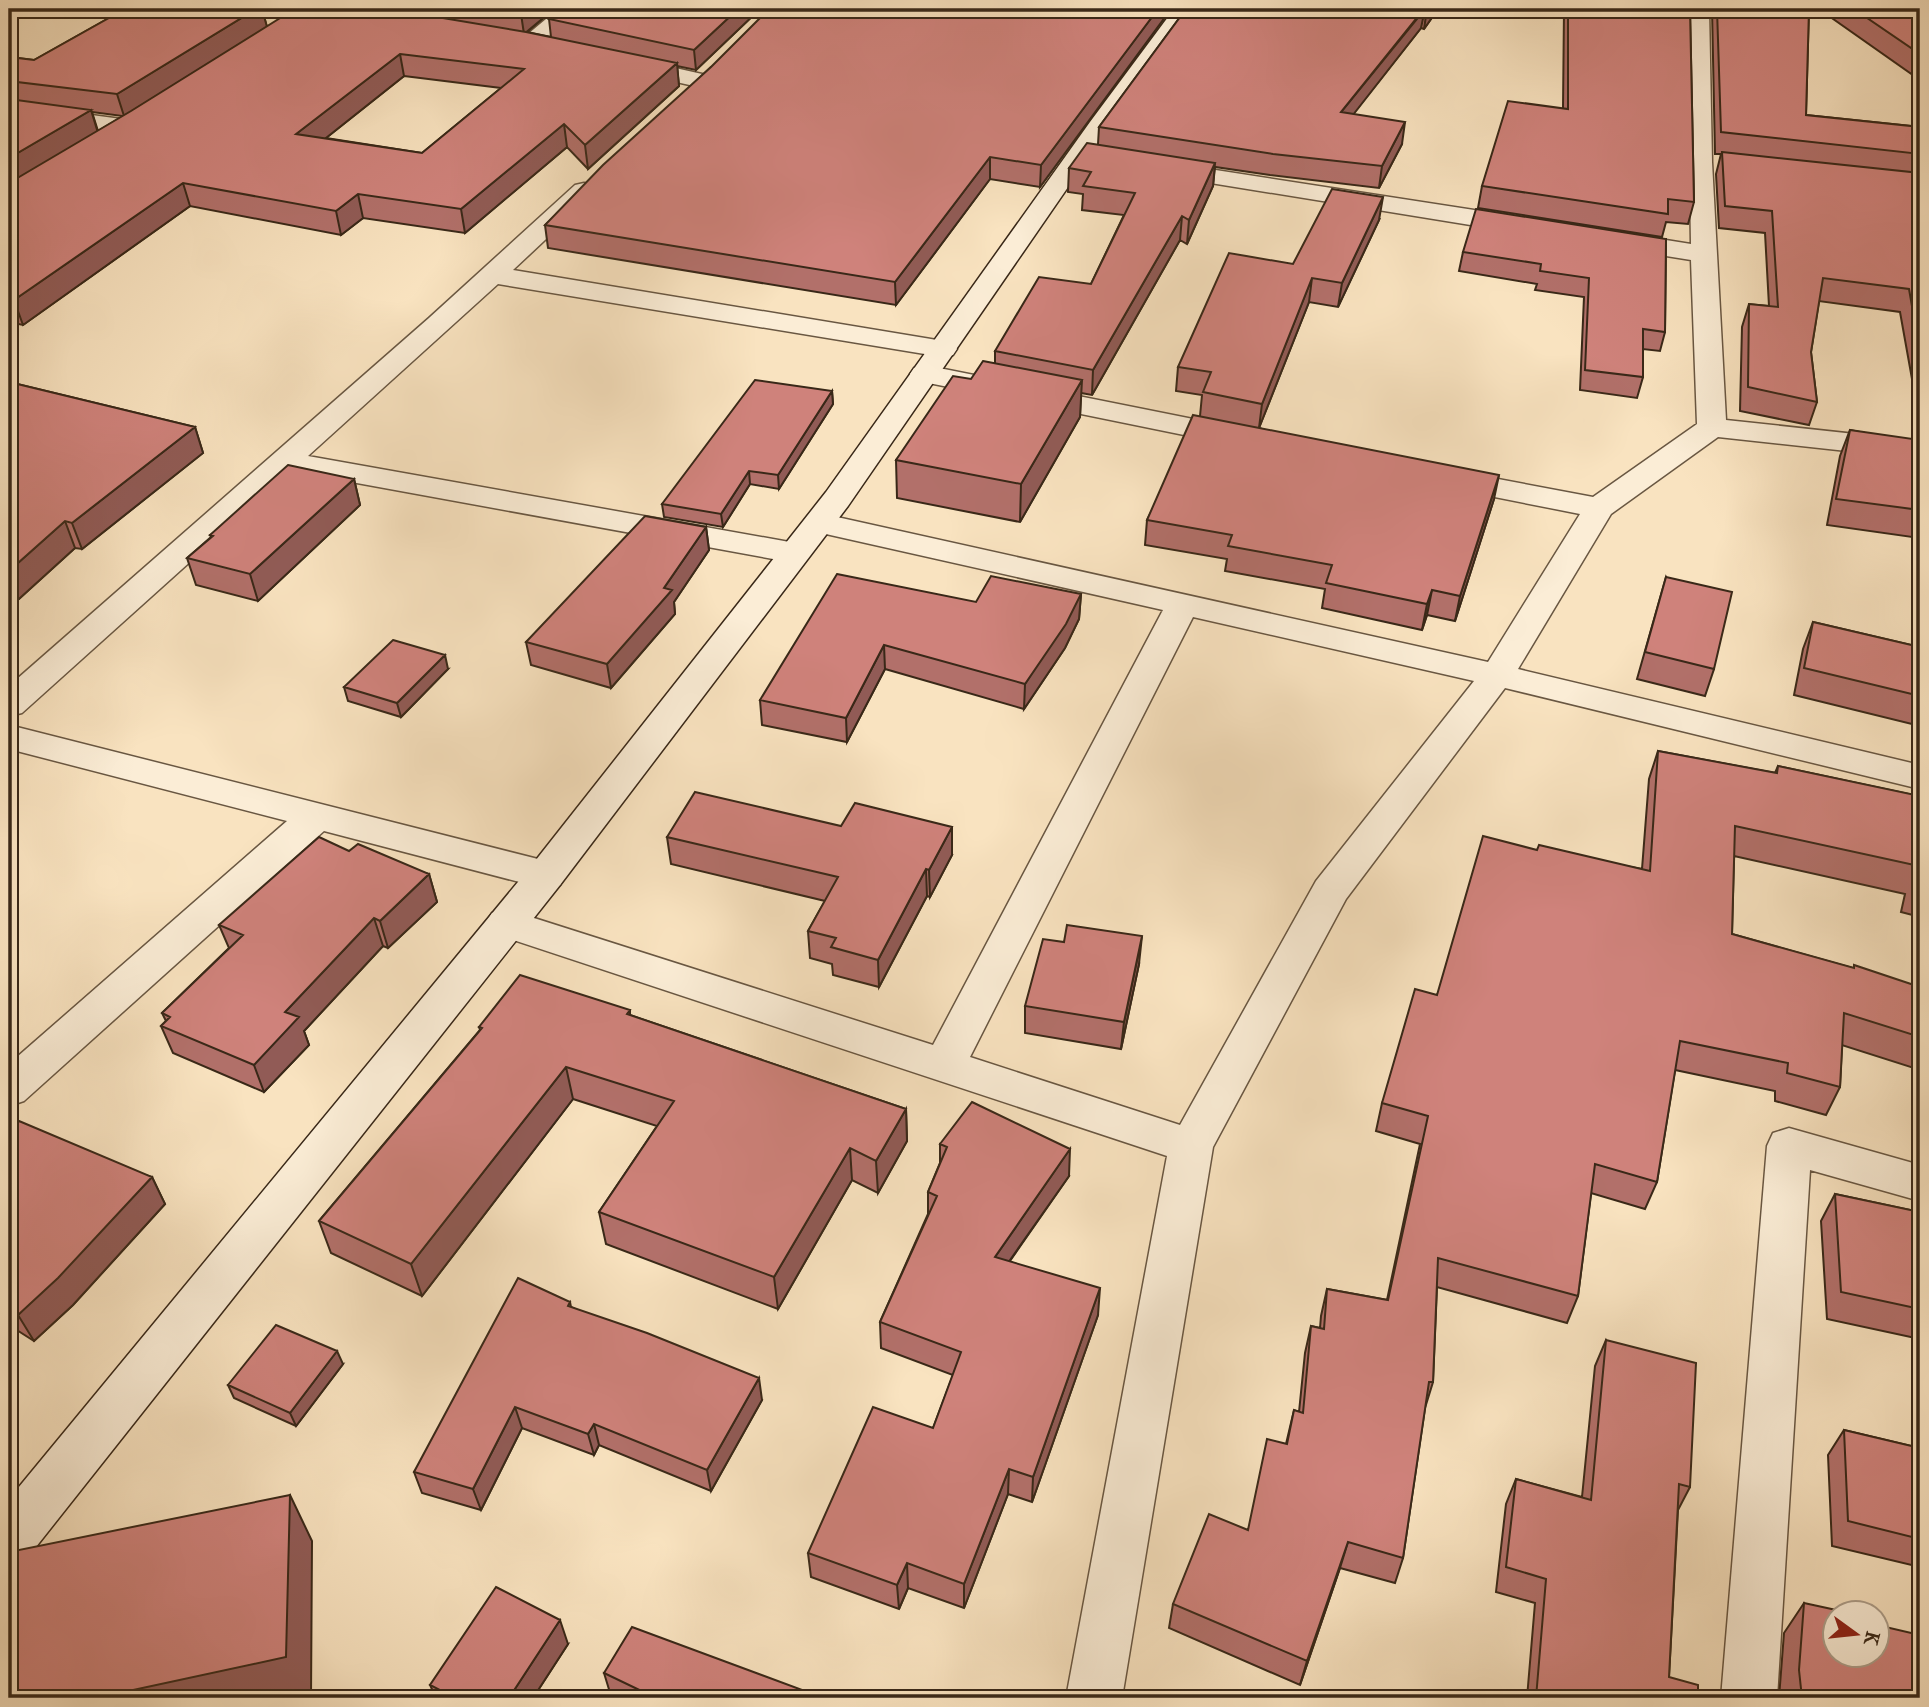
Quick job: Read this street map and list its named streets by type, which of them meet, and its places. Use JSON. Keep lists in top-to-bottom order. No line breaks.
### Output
{"north":"right"}
